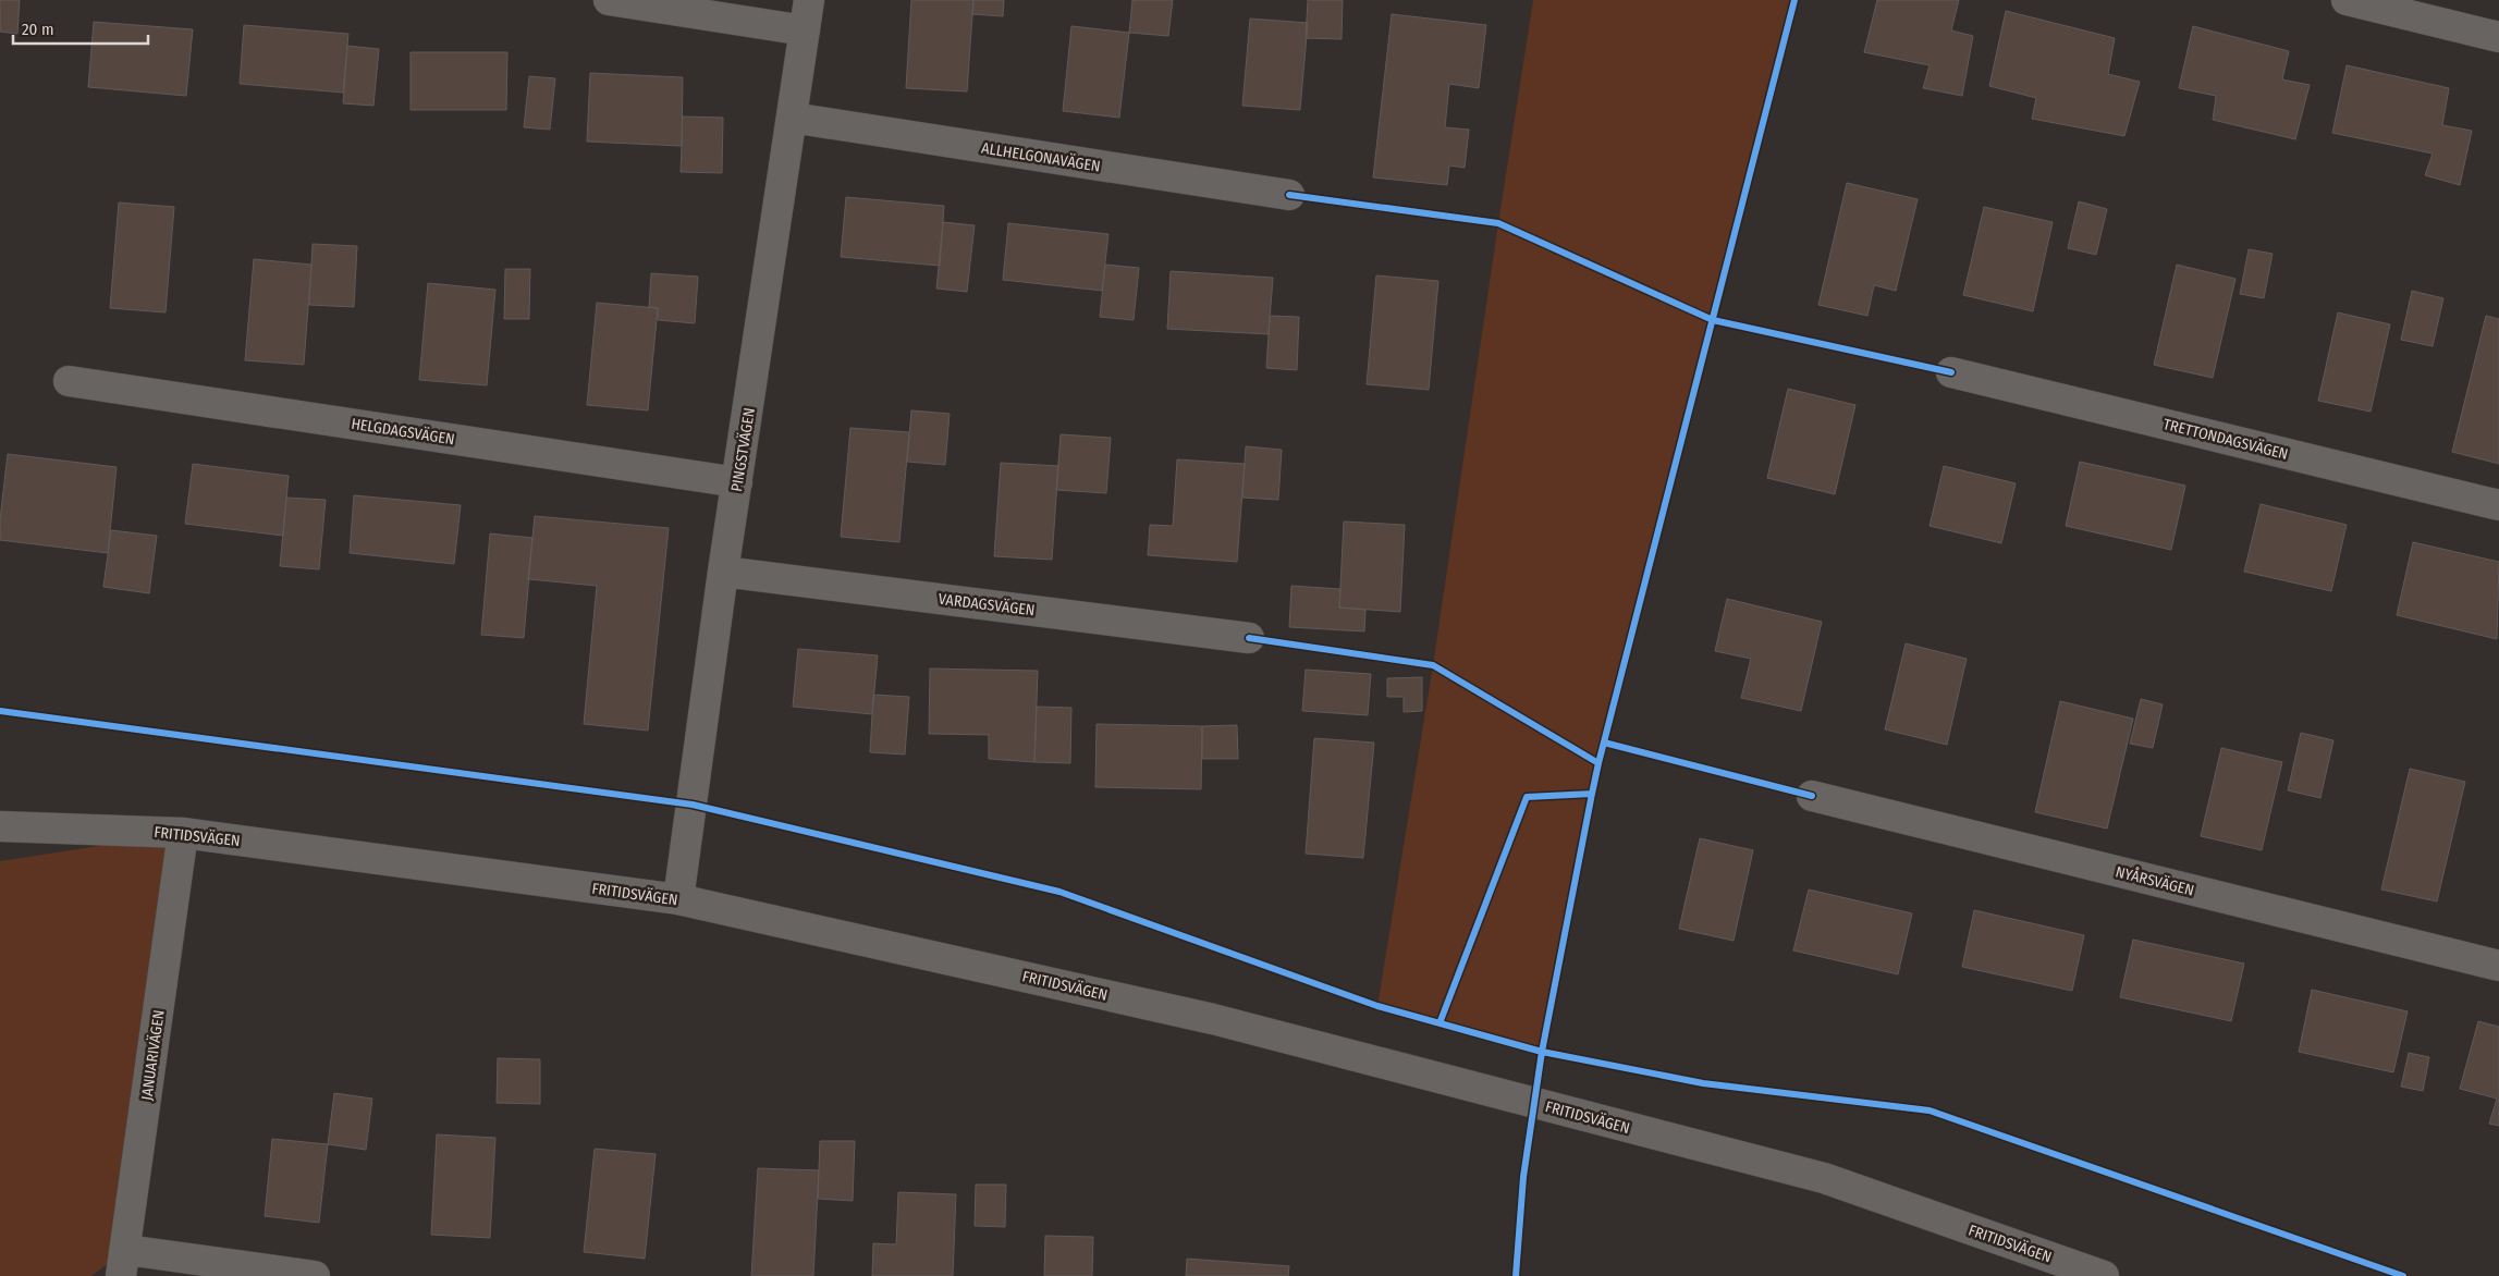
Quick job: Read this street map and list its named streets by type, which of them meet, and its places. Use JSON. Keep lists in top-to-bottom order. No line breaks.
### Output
{"streets":{"street":["ALLHELGONAVÄGEN","HELGDAGSVÄGEN","TRETTONDAGSVÄGEN","PINGSTVÄGEN","VARDAGSVÄGEN","FRITIDSVÄGEN","NYÅRSVÄGEN","JANUARIVÄGEN"]},"crossings":[["ALLHELGONAVÄGEN","PINGSTVÄGEN"],["HELGDAGSVÄGEN","PINGSTVÄGEN"],["PINGSTVÄGEN","VARDAGSVÄGEN"],["PINGSTVÄGEN","FRITIDSVÄGEN"],["FRITIDSVÄGEN","JANUARIVÄGEN"]],"scale_bar":"20 m"}
